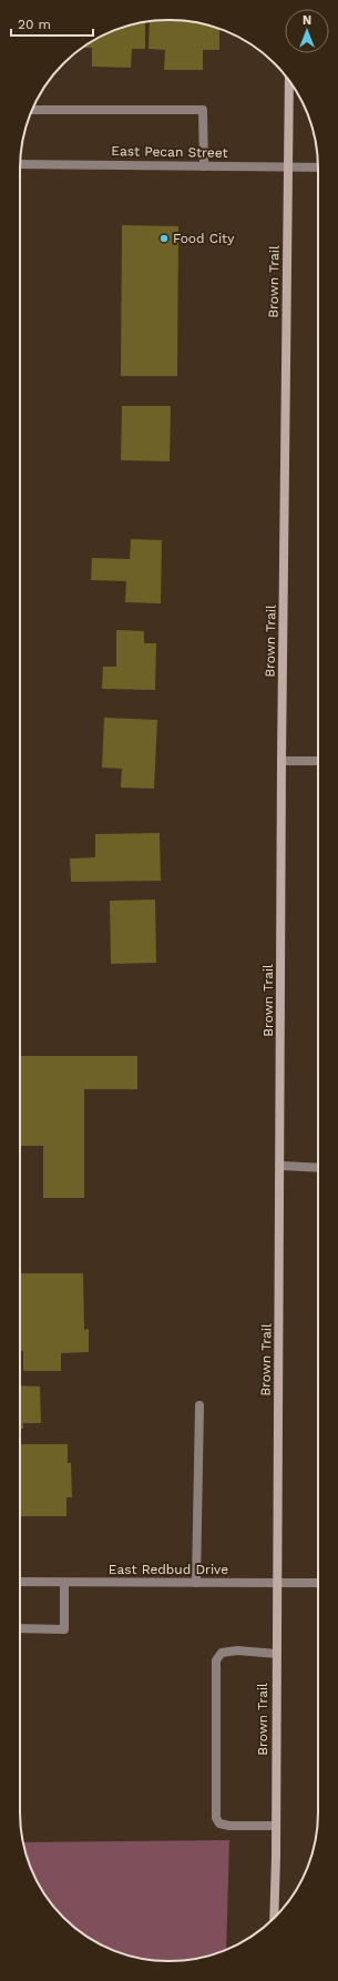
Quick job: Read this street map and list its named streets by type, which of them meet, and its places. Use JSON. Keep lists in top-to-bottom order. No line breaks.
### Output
{"streets":{"main road":["Brown Trail"],"street":["East Pecan Street","East Redbud Drive"]},"crossings":[["East Pecan Street","Brown Trail"],["Brown Trail","East Redbud Drive"]],"places":["Food City"],"scale_bar":"20 m","north":"top"}
